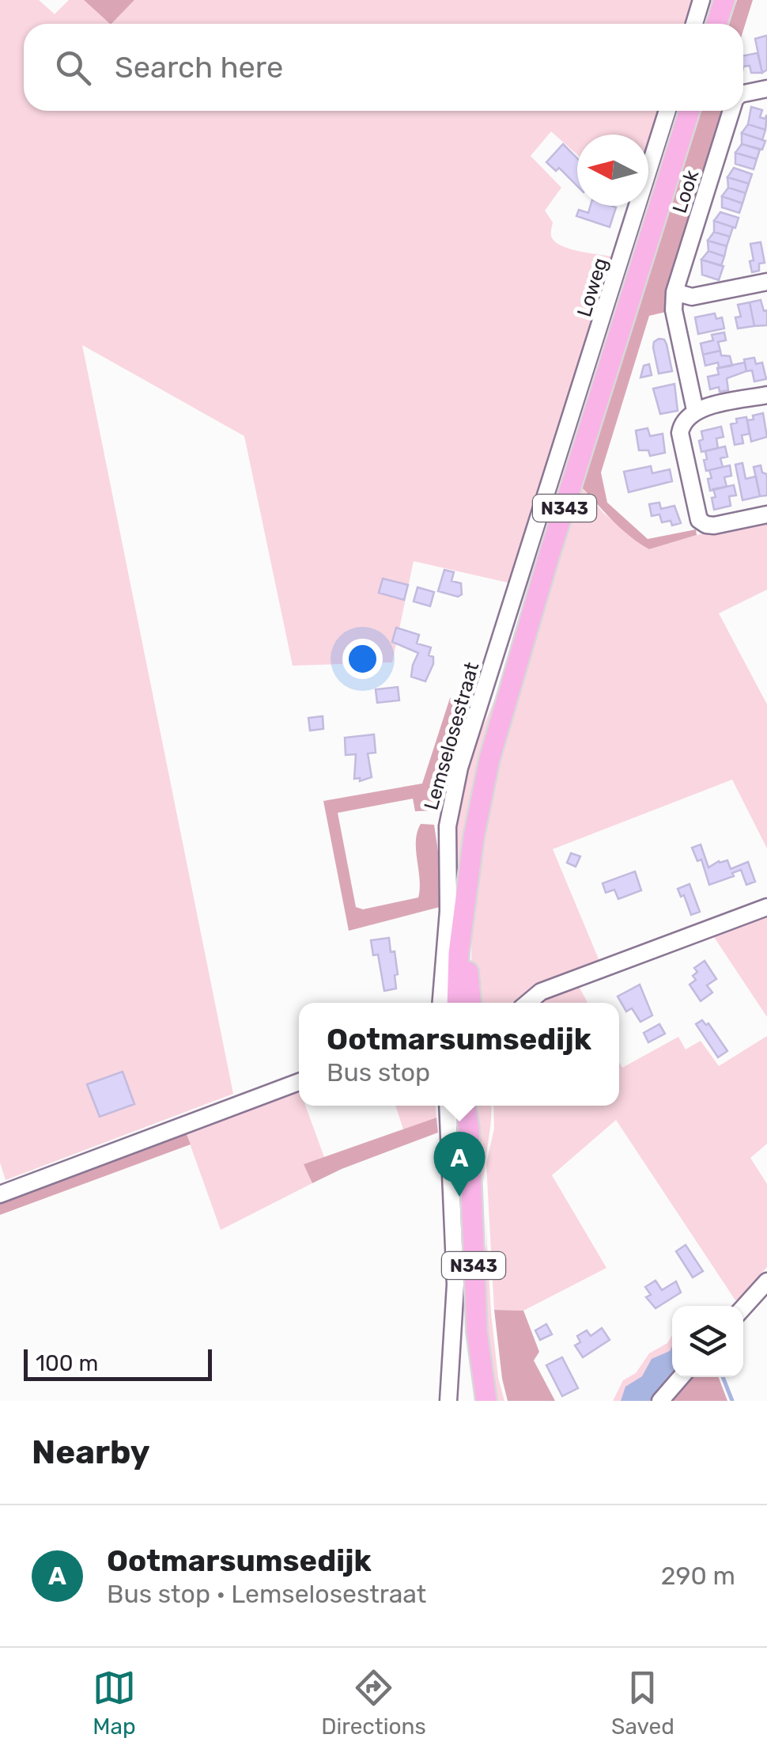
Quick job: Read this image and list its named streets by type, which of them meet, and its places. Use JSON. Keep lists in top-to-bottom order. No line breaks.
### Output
{"streets":{"main road":["N343"],"street":["Look","Loweg","Lemselosestraat"]},"crossings":[["Loweg","Lemselosestraat"]],"scale_bar":"100 m","north":"left","page":{"search":"Search here","popup":["Ootmarsumsedijk","Bus stop"],"pins":"A","scale":"100 m","heading":"Nearby","list":[{"mark":"A","name":"Ootmarsumsedijk","note":"Bus stop · Lemselosestraat","value":"290 m"}],"nav":["Map","Directions","Saved"]}}
